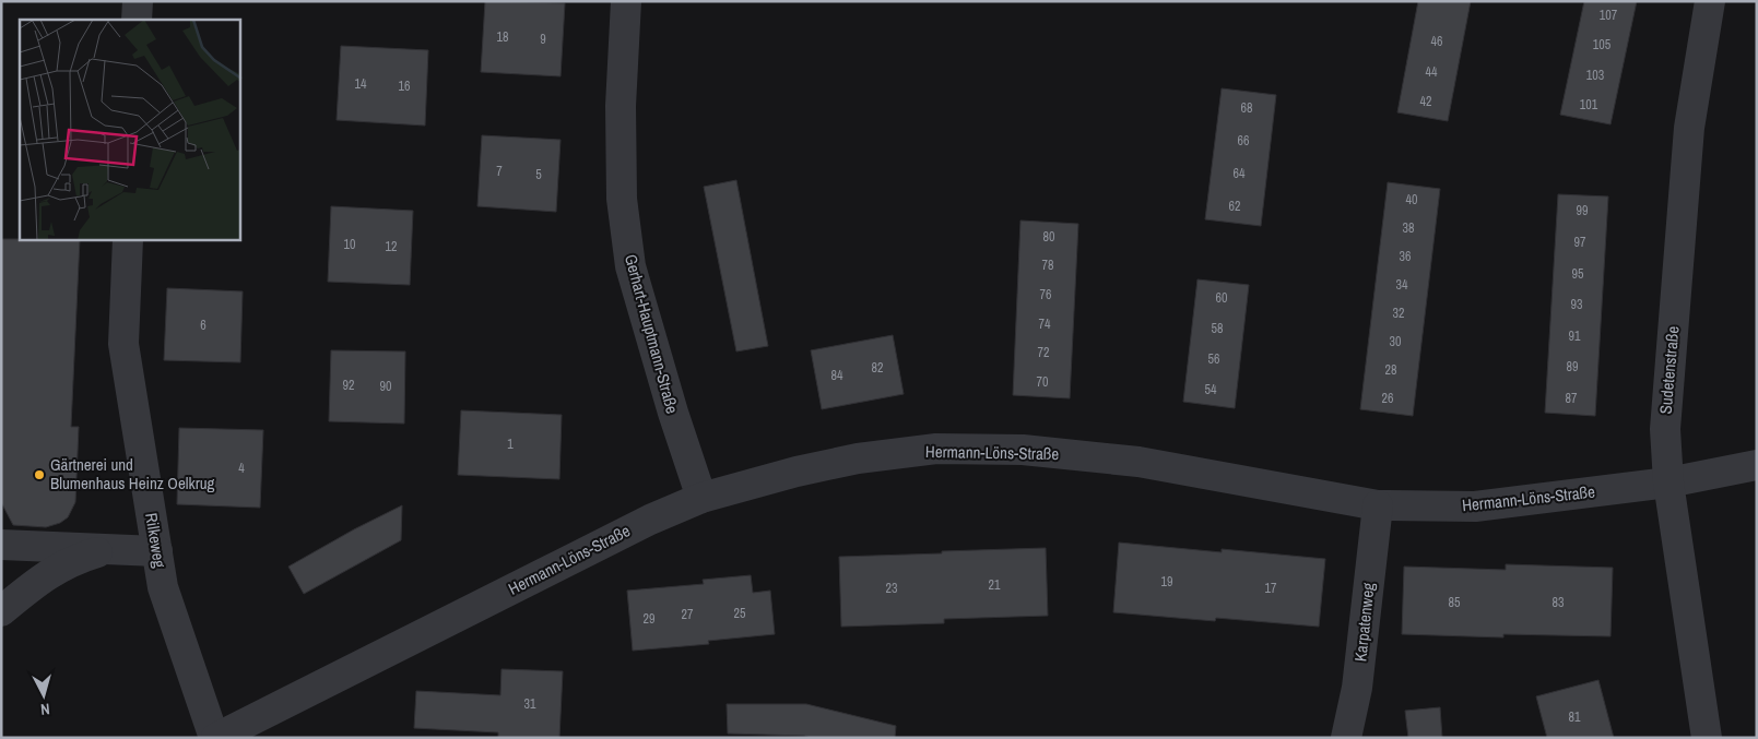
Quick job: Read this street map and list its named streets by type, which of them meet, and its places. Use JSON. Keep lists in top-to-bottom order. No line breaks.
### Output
{"streets":{"street":["Gerhart-Hauptmann-Straße","Sudetenstraße","Hermann-Löns-Straße","Rilkeweg","Karpatenweg"]},"crossings":[["Gerhart-Hauptmann-Straße","Hermann-Löns-Straße"],["Sudetenstraße","Hermann-Löns-Straße"],["Hermann-Löns-Straße","Rilkeweg"],["Hermann-Löns-Straße","Karpatenweg"]],"places":["Gärtnerei und Blumenhaus Heinz Oelkrug"],"house_numbers":["107","18","9","46","105","44","103","14","16","42","101","68","66","7","64","5","40","62","99","38","80","97","10","12","36","78","95","34","76","60","93","32","74","6","58","91","30","72","56","89","82","28","84","70","92","90","54","26","87","1","4","19","21","23","17","85","83","25","27","29","31","81"],"north":"bottom"}
